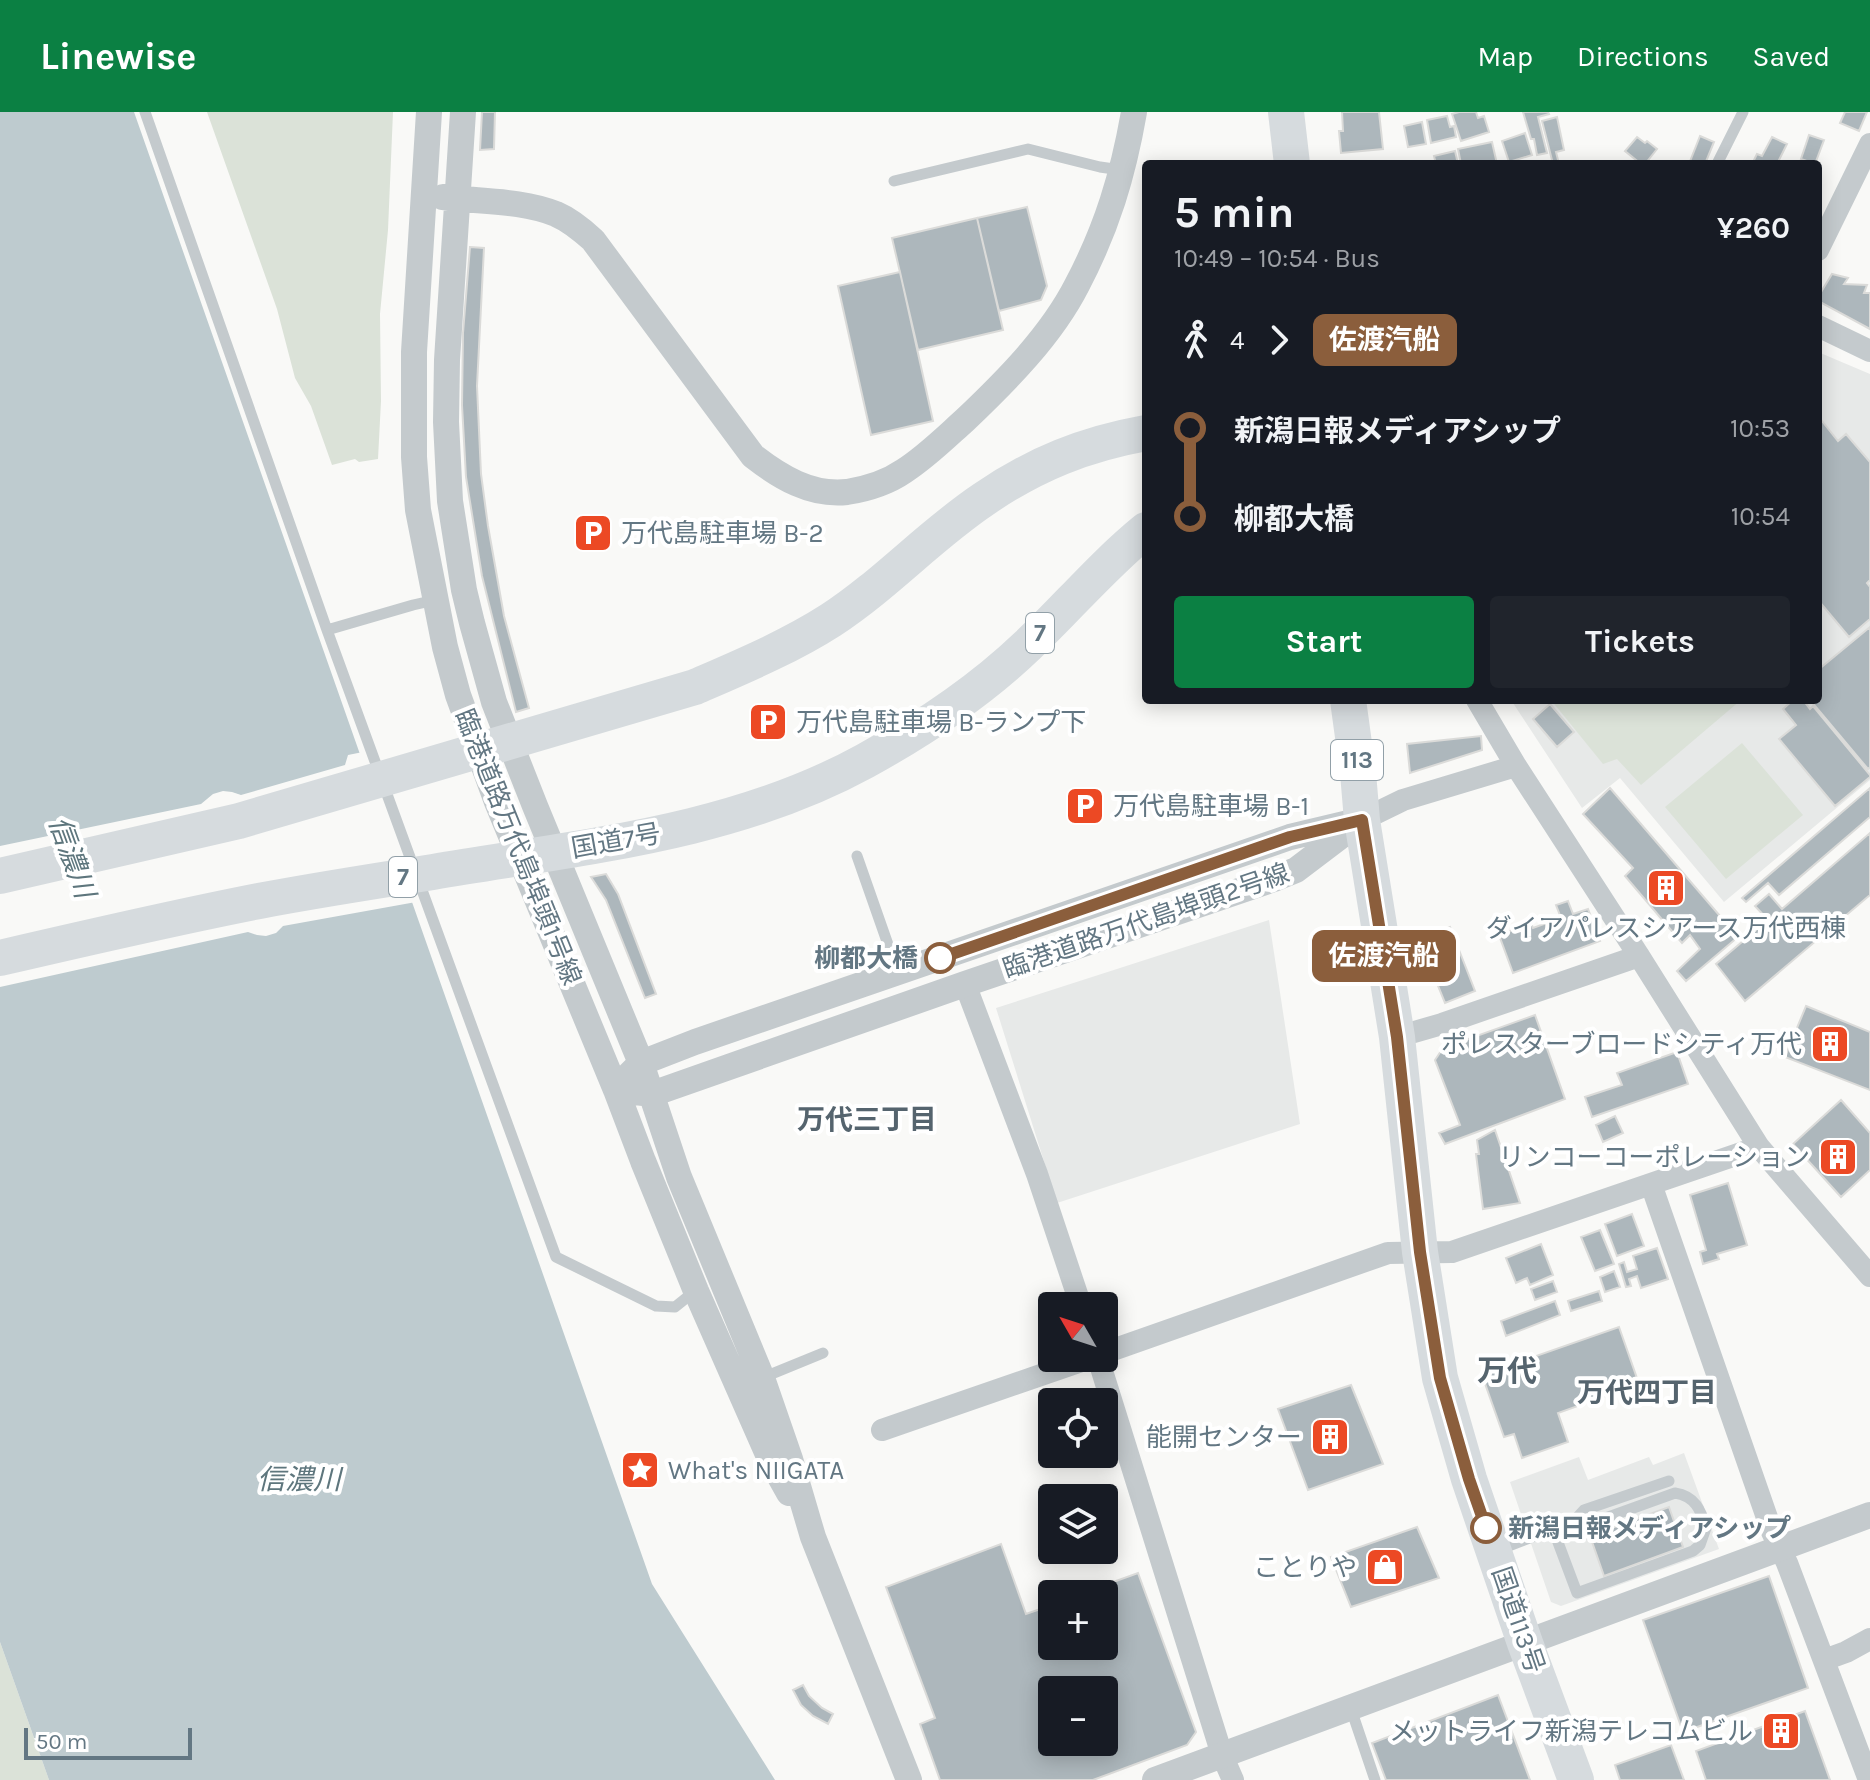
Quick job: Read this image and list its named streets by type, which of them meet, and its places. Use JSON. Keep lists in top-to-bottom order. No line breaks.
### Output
{"streets":{"highway":["7","113","国道7号","国道113号"],"street":["臨港道路万代島埠頭1号線","臨港道路万代島埠頭2号線"]},"crossings":[["臨港道路万代島埠頭1号線","臨港道路万代島埠頭2号線"],["臨港道路万代島埠頭2号線","国道113号"]],"districts":["万代三丁目","万代","万代四丁目"],"water":["信濃川"],"places":{"parking":["万代島駐車場 B-2","万代島駐車場 B-ランプ下","万代島駐車場 B-1"],"building":["ダイアパレスシアース万代西棟","ポレスターブロードシティ万代","リンコーコーポレーション","能開センター","メットライフ新潟テレコムビル"],"other":["柳都大橋","新潟日報メディアシップ"],"place":["What's NIIGATA"],"shop":["ことりや"]},"lines":["bus line 佐渡汽船"],"scale_bar":"50 m","north":"top left","page":{"header":"Linewise","nav":["Map","Directions","Saved"],"on_map":"佐渡汽船","heading":["5 min","10:49 – 10:54 · Bus","¥260"],"legs":["4","佐渡汽船"],"list":[{"name":"新潟日報メディアシップ","value":"10:53"},{"name":"柳都大橋","value":"10:54"}],"buttons":["Start","Tickets"],"map_buttons":["+","−"],"scale":"50 m"}}
